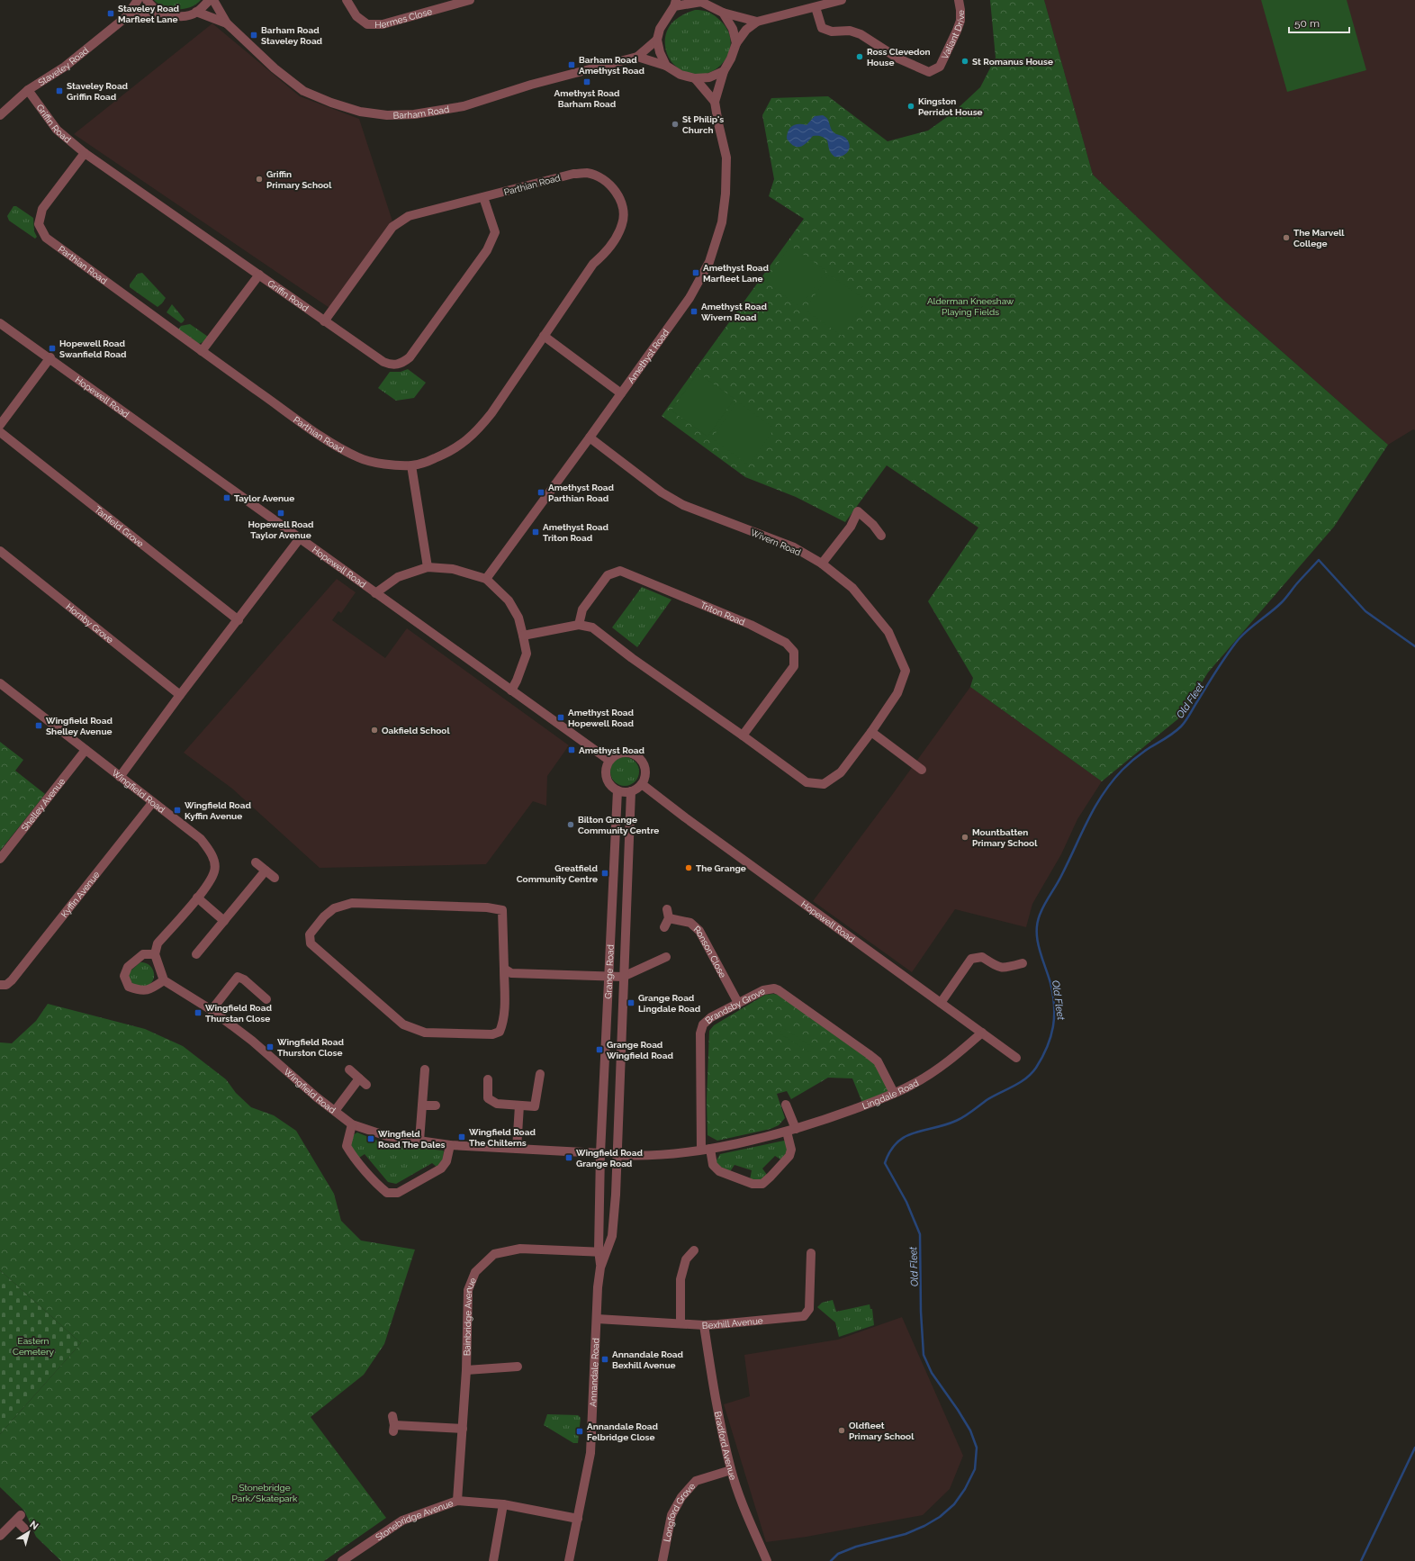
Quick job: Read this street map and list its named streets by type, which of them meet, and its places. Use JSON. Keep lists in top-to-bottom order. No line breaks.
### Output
{"streets":{"street":["Hermes Close","Valiant Drive","Staveley Road","Barham Road","Griffin Road","Parthian Road","Amethyst Road","Hopewell Road","Tanfield Grove","Wivern Road","Triton Road","Hornby Grove","Wingfield Road","Shelley Avenue","Kyffin Avenue","Ronson Close","Grange Road","Brandsby Grove","Lingdale Road","Bainbridge Avenue","Bexhill Avenue","Annandale Road","Bradford Avenue","Longford Grove","Stonebridge Avenue"]},"crossings":[["Staveley Road","Griffin Road"],["Barham Road","Amethyst Road"],["Griffin Road","Parthian Road"],["Amethyst Road","Wivern Road"],["Hopewell Road","Grange Road"],["Hopewell Road","Lingdale Road"],["Wivern Road","Triton Road"],["Wingfield Road","Shelley Avenue"],["Wingfield Road","Kyffin Avenue"],["Wingfield Road","Grange Road"],["Wingfield Road","Annandale Road"],["Ronson Close","Brandsby Grove"],["Grange Road","Lingdale Road"],["Grange Road","Annandale Road"],["Brandsby Grove","Lingdale Road"],["Lingdale Road","Annandale Road"],["Bainbridge Avenue","Annandale Road"],["Bainbridge Avenue","Stonebridge Avenue"],["Bexhill Avenue","Annandale Road"],["Bexhill Avenue","Bradford Avenue"],["Annandale Road","Stonebridge Avenue"],["Bradford Avenue","Longford Grove"]],"water":["Old Fleet"],"parks":["Alderman Kneeshaw Playing Fields","Eastern Cemetery","Stonebridge Park/Skatepark"],"places":{"transit":["Staveley Road Marfleet Lane","Barham Road Staveley Road","Barham Road Amethyst Road","Amethyst Road Barham Road","Staveley Road Griffin Road","Amethyst Road Marfleet Lane","Amethyst Road Wivern Road","Hopewell Road Swanfield Road","Amethyst Road Parthian Road","Taylor Avenue","Hopewell Road Taylor Avenue","Amethyst Road Triton Road","Amethyst Road Hopewell Road","Wingfield Road Shelley Avenue","Amethyst Road","Wingfield Road Kyffin Avenue","Greatfield Community Centre","Grange Road Lingdale Road","Wingfield Road Thurstan Close","Wingfield Road Thurston Close","Grange Road Wingfield Road","Wingfield Road The Chilterns","Wingfield Road The Dales","Wingfield Road Grange Road","Annandale Road Bexhill Avenue","Annandale Road Felbridge Close"],"other":["Ross Clevedon House","St Romanus House","Kingston Perridot House","St Philip's Church","Griffin Primary School","The Marvell College","Oakfield School","Bilton Grange Community Centre","Mountbatten Primary School","The Grange","Oldfleet Primary School"]},"scale_bar":"50 m","north":"top right"}
